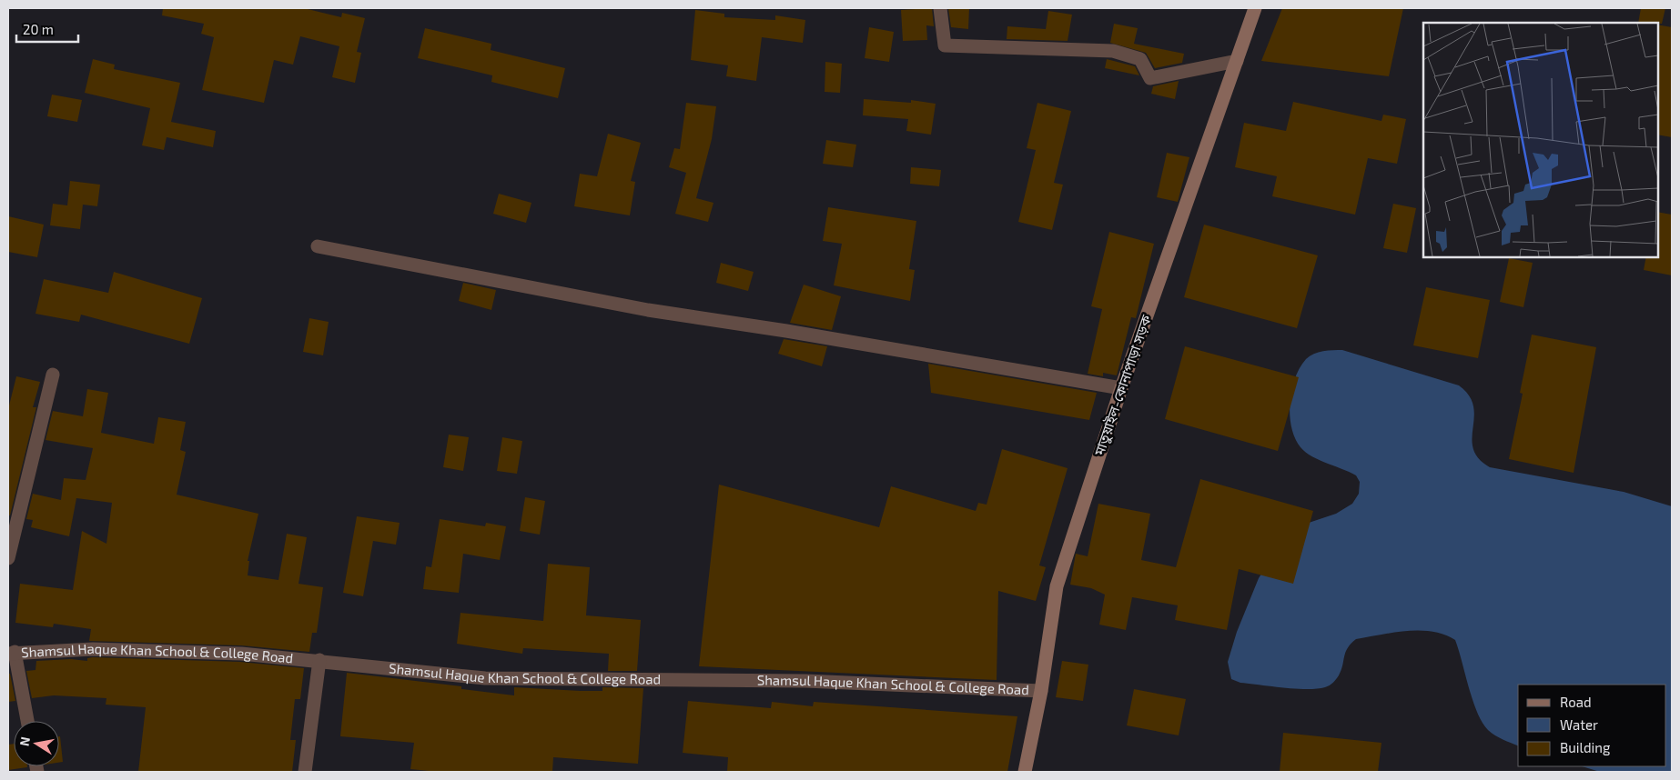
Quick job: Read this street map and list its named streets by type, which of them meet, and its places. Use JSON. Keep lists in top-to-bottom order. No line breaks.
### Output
{"streets":{"main road":["মাতুয়াইল-কোনাপাড়া সড়ক"],"street":["Shamsul Haque Khan School & College Road"]},"crossings":[["মাতুয়াইল-কোনাপাড়া সড়ক","Shamsul Haque Khan School & College Road"]],"legend":["Road","Water","Building"],"scale_bar":"20 m","north":"left"}
